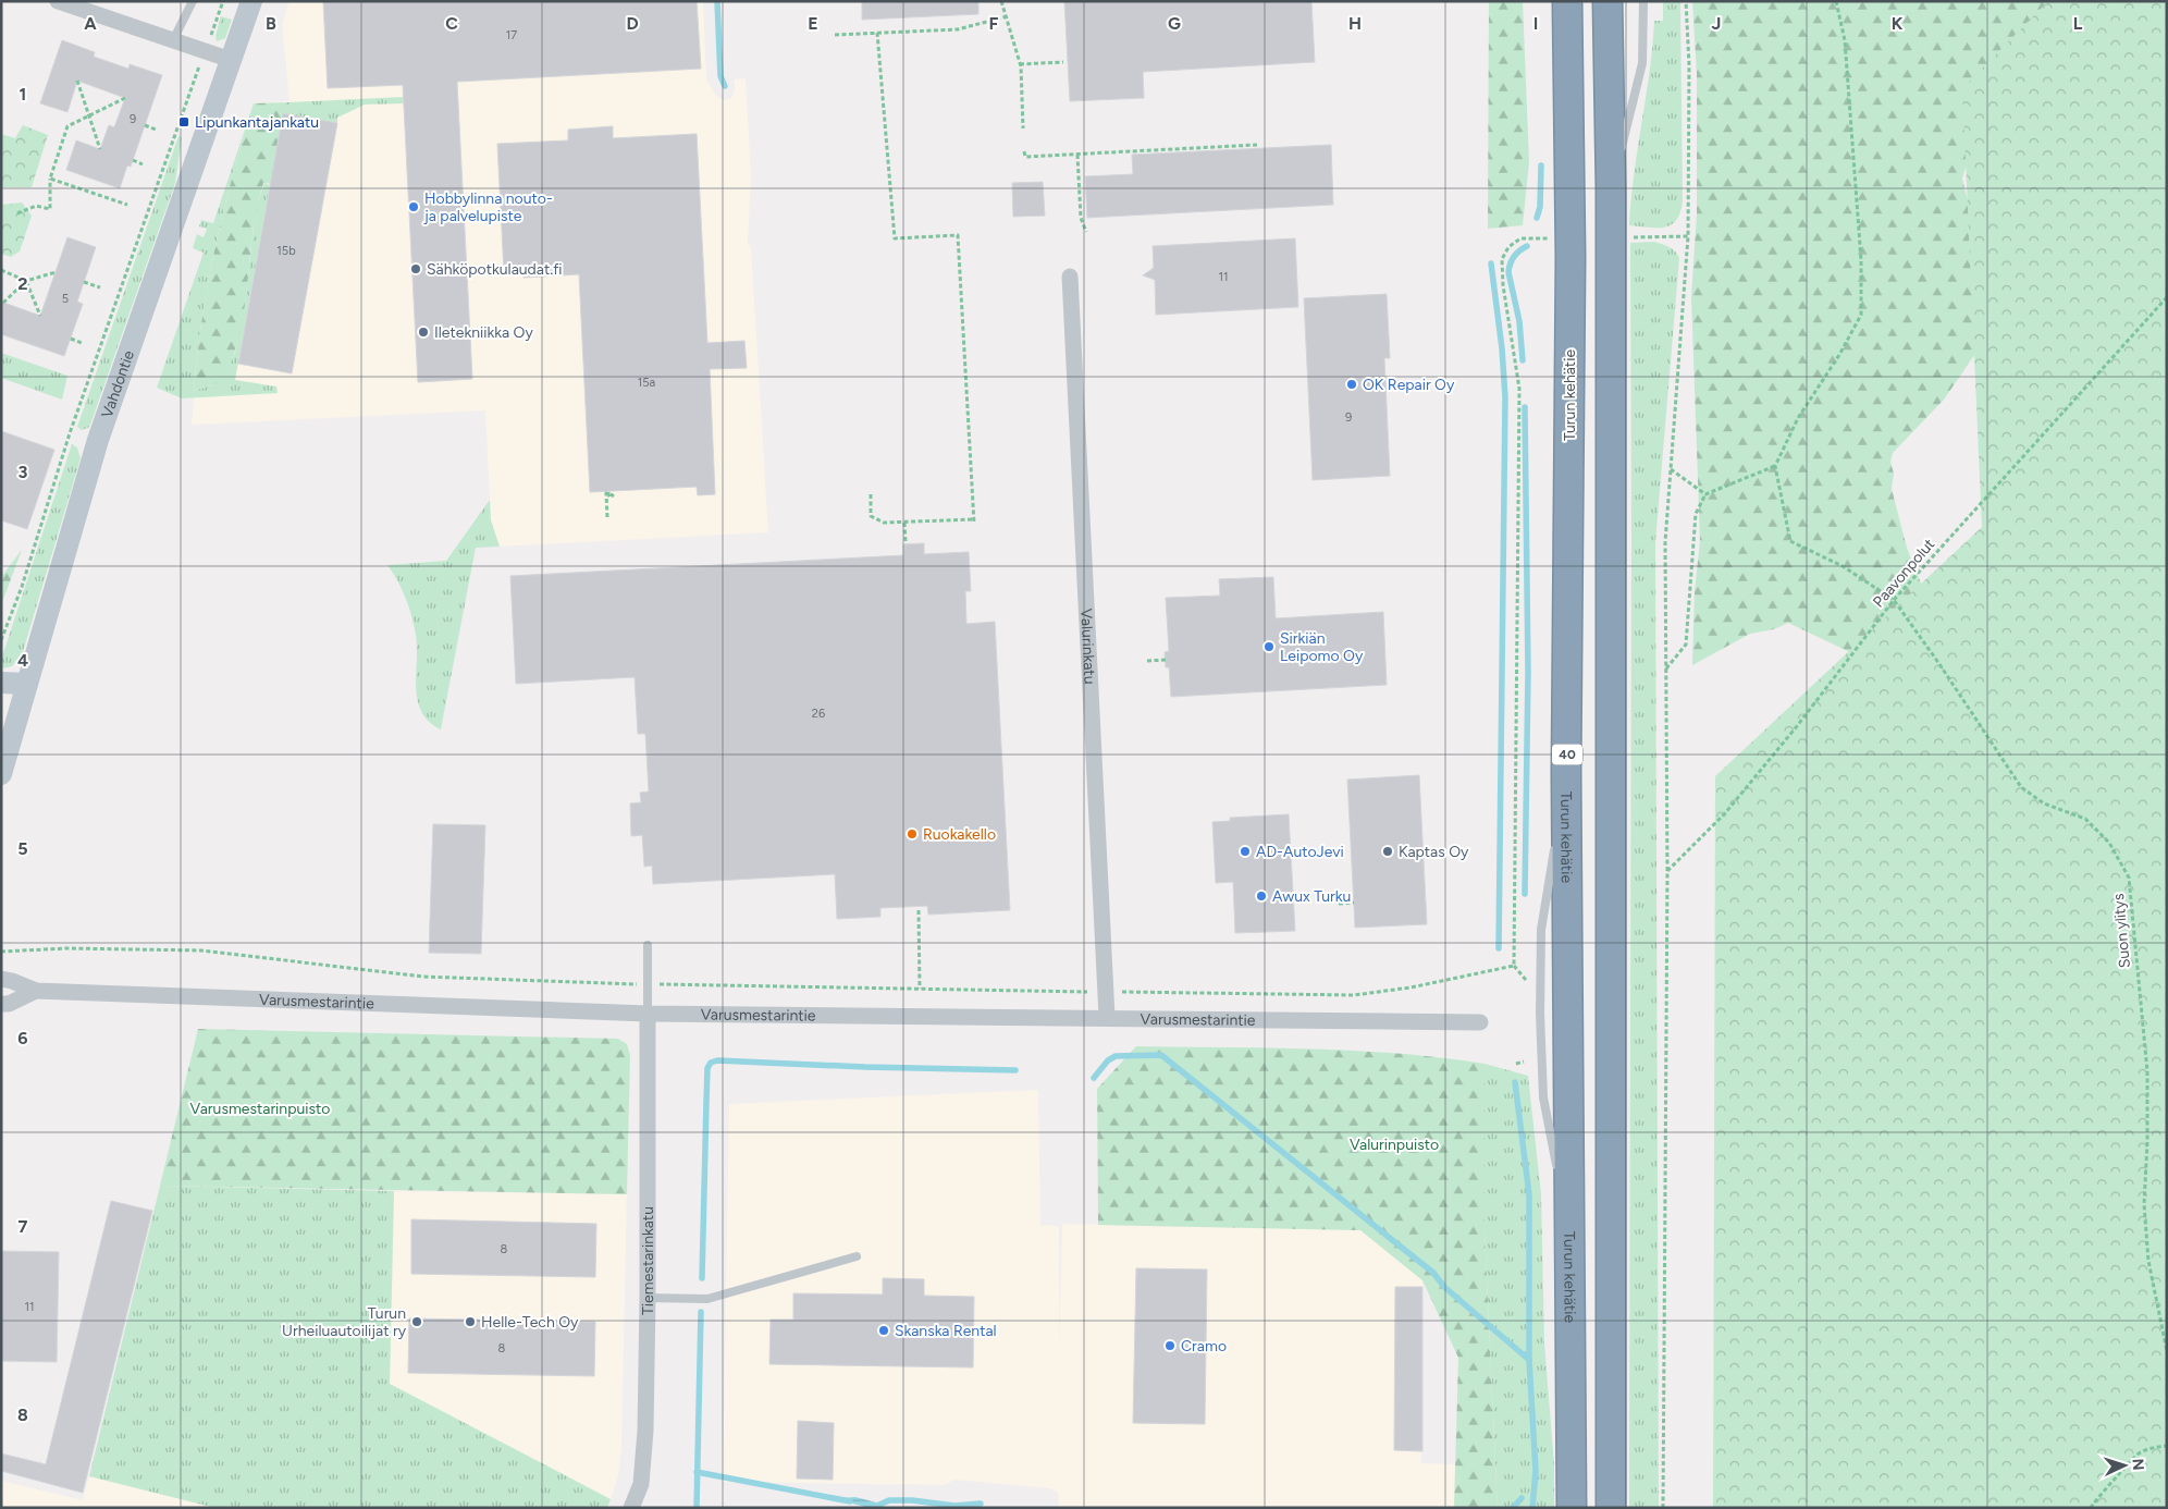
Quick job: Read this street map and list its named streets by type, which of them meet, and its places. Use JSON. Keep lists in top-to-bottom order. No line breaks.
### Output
{"streets":{"highway":["Turun kehätie","40"],"street":["Vahdontie","Valurinkatu","Varusmestarintie","Tiemestarinkatu"],"path":["Paavonpolut","Suon ylitys"]},"crossings":[["Paavonpolut","Suon ylitys"],["Valurinkatu","Varusmestarintie"],["Varusmestarintie","Tiemestarinkatu"]],"parks":["Varusmestarinpuisto","Valurinpuisto"],"places":{"transit":["Lipunkantajankatu"],"other":["Hobbylinna nouto- ja palvelupiste","Sähköpotkulaudat.fi","Iletekniikka Oy","OK Repair Oy","Sirkiän Leipomo Oy","Ruokakello","AD-AutoJevi","Kaptas Oy","Awux Turku","Turun Urheiluautoilijat ry","Helle-Tech Oy","Skanska Rental","Cramo"]},"house_numbers":["17","9","15b","11","5","15a","9","26","8","11","8"],"north":"right","grid":{"columns":["A","B","C","D","E","F","G","H","I","J","K","L"],"rows":["1","2","3","4","5","6","7","8"]}}
